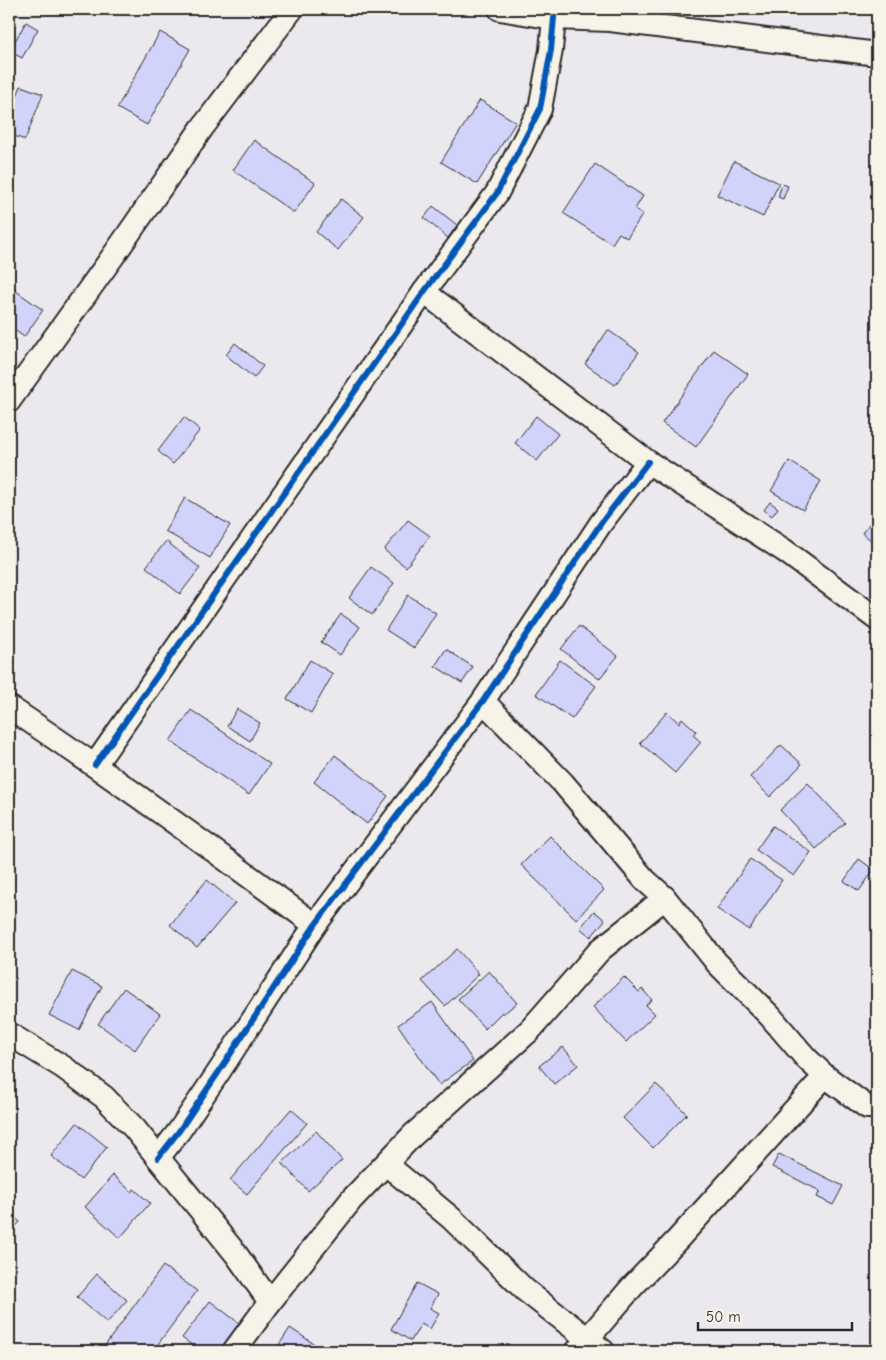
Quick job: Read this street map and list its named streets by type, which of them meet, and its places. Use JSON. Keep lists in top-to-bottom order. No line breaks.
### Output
{"scale_bar":"50 m"}
